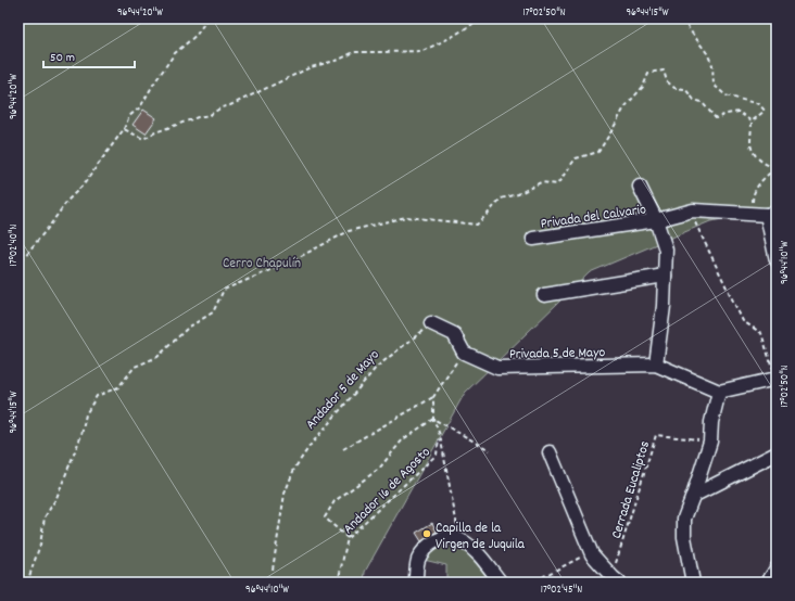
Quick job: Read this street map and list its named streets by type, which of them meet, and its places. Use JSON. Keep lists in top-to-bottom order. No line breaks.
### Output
{"streets":{"street":["Privada del Calvario","Privada 5 de Mayo"],"path":["Andador 5 de Mayo","Andador 16 de Agosto","Cerrada Eucaliptos"]},"parks":["Cerro Chapulín"],"places":["Capilla de la Virgen de Juquila"],"scale_bar":"50 m","coordinates":["96°44'20\"W","17°02'50\"N","96°44'15\"W","17°02'40\"N","96°44'10\"W","17°02'45\"N"]}
